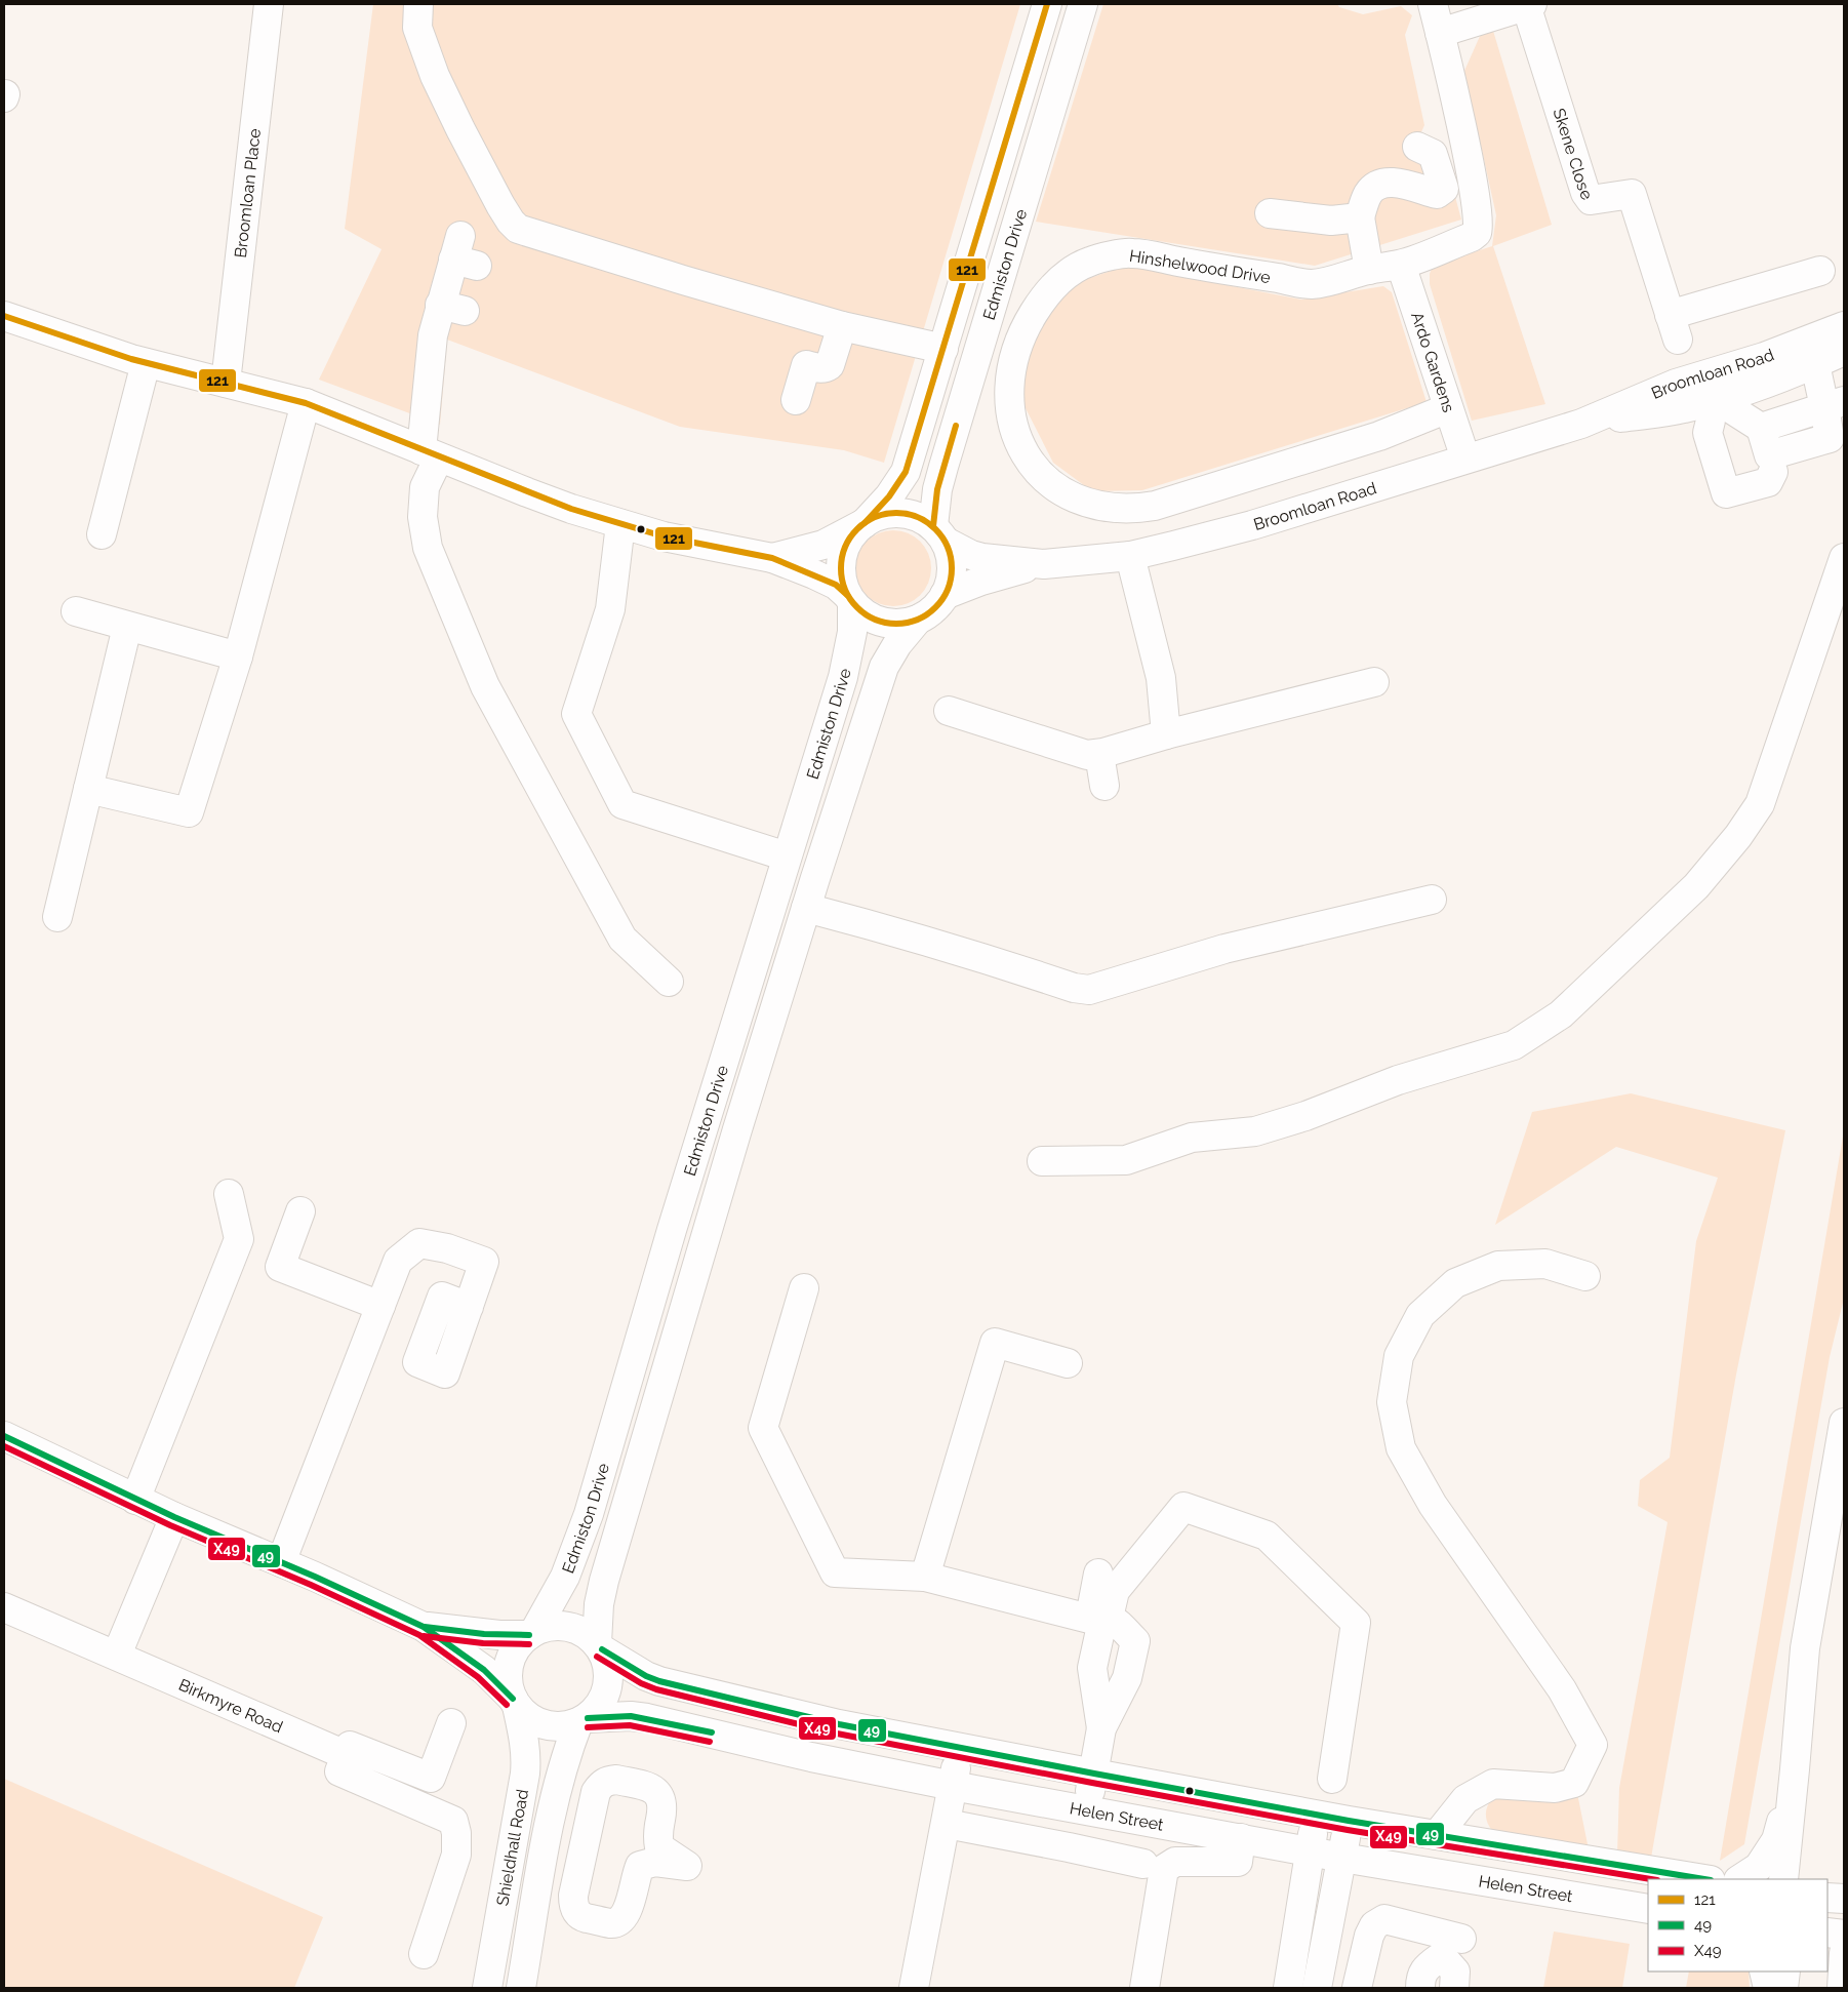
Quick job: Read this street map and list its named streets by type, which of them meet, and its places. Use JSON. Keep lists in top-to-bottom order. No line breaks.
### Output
{"streets":{"main road":["Skene Close","Broomloan Place","Edmiston Drive","Hinshelwood Drive","Ardo Gardens","Broomloan Road","Birkmyre Road","Helen Street","Shieldhall Road"]},"crossings":[["Edmiston Drive","Broomloan Road"],["Edmiston Drive","Helen Street"],["Edmiston Drive","Shieldhall Road"],["Hinshelwood Drive","Ardo Gardens"],["Ardo Gardens","Broomloan Road"],["Helen Street","Shieldhall Road"]],"lines":["transit line 121","transit line 49","transit line X49"],"legend":["121","49","X49"]}
